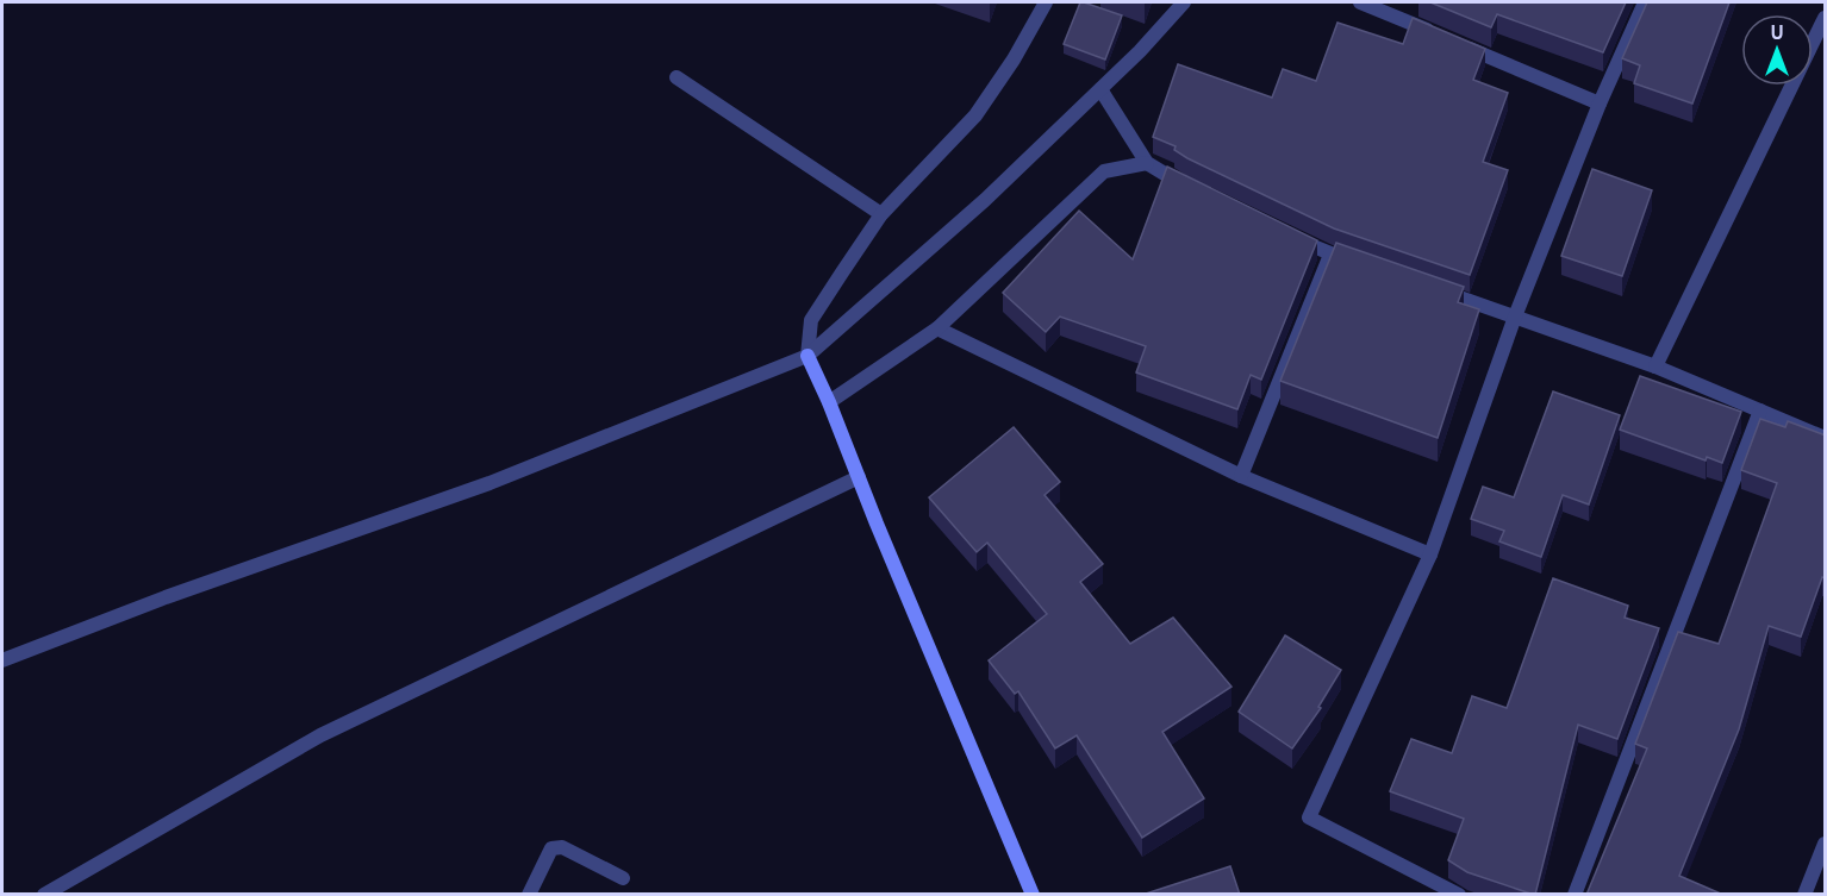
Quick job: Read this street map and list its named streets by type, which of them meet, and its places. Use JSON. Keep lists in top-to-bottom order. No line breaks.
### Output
{"north":"top"}
